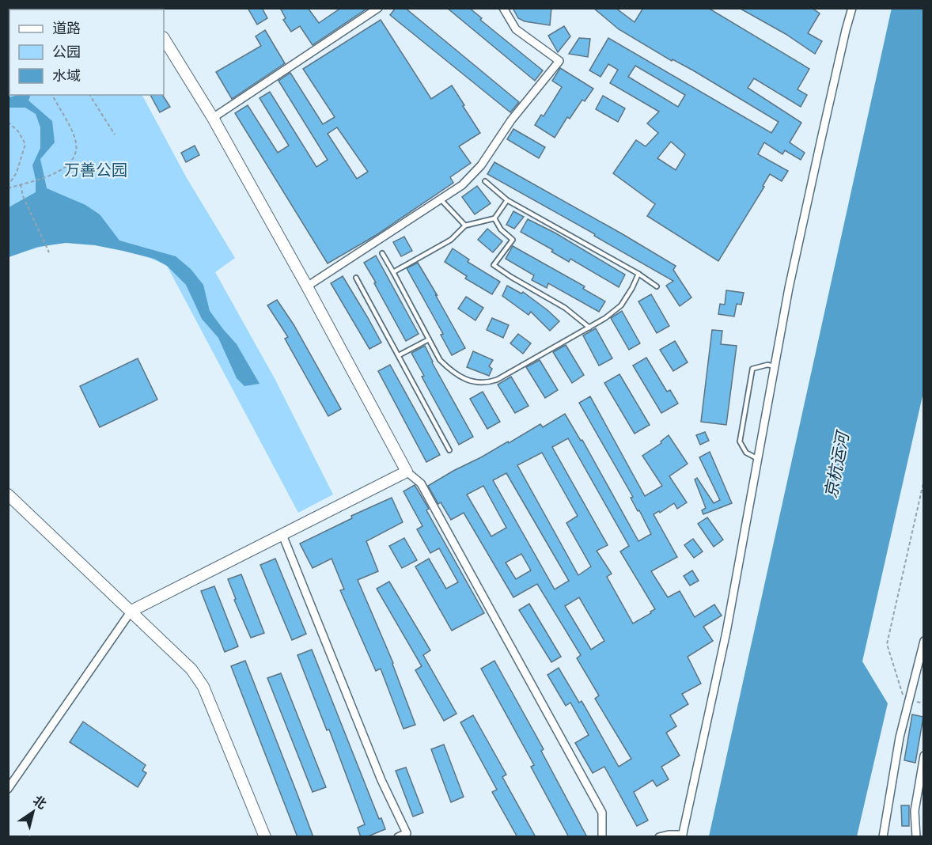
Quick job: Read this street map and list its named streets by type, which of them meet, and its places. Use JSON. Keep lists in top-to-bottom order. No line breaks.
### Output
{"water":["京杭运河"],"parks":["万善公园"],"legend":["道路","公园","水域"],"north":"top right"}
